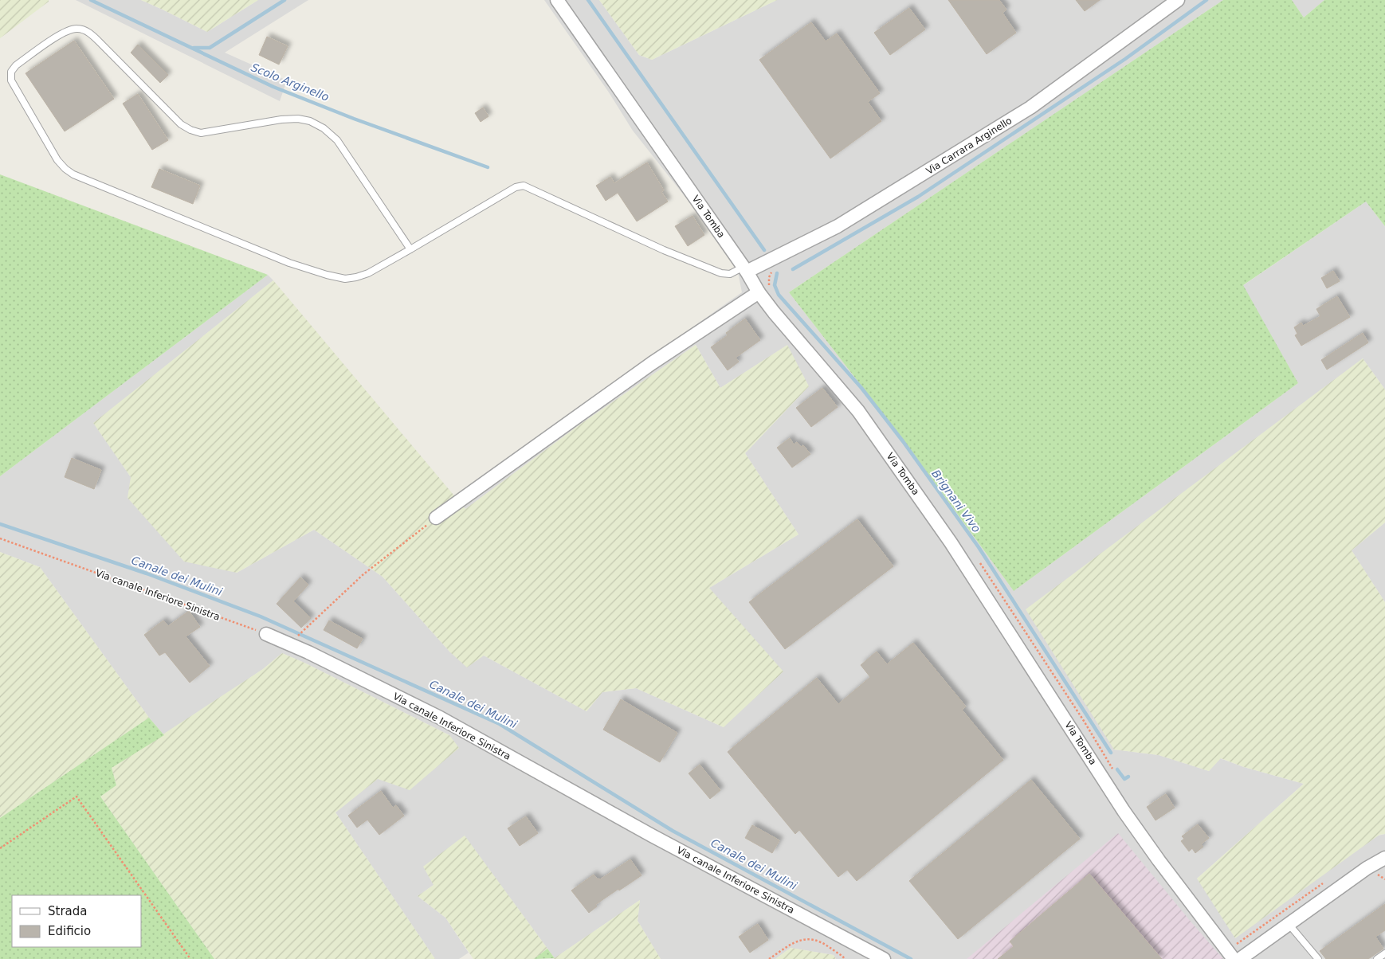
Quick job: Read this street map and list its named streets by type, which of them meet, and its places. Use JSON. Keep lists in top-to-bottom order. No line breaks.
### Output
{"streets":{"street":["Via Carrara Arginello","Via Tomba","Via canale Inferiore Sinistra"]},"crossings":[["Via Carrara Arginello","Via Tomba"]],"water":["Scolo Arginello","Brignani Vivo","Canale dei Mulini"],"legend":["Strada","Edificio"]}
